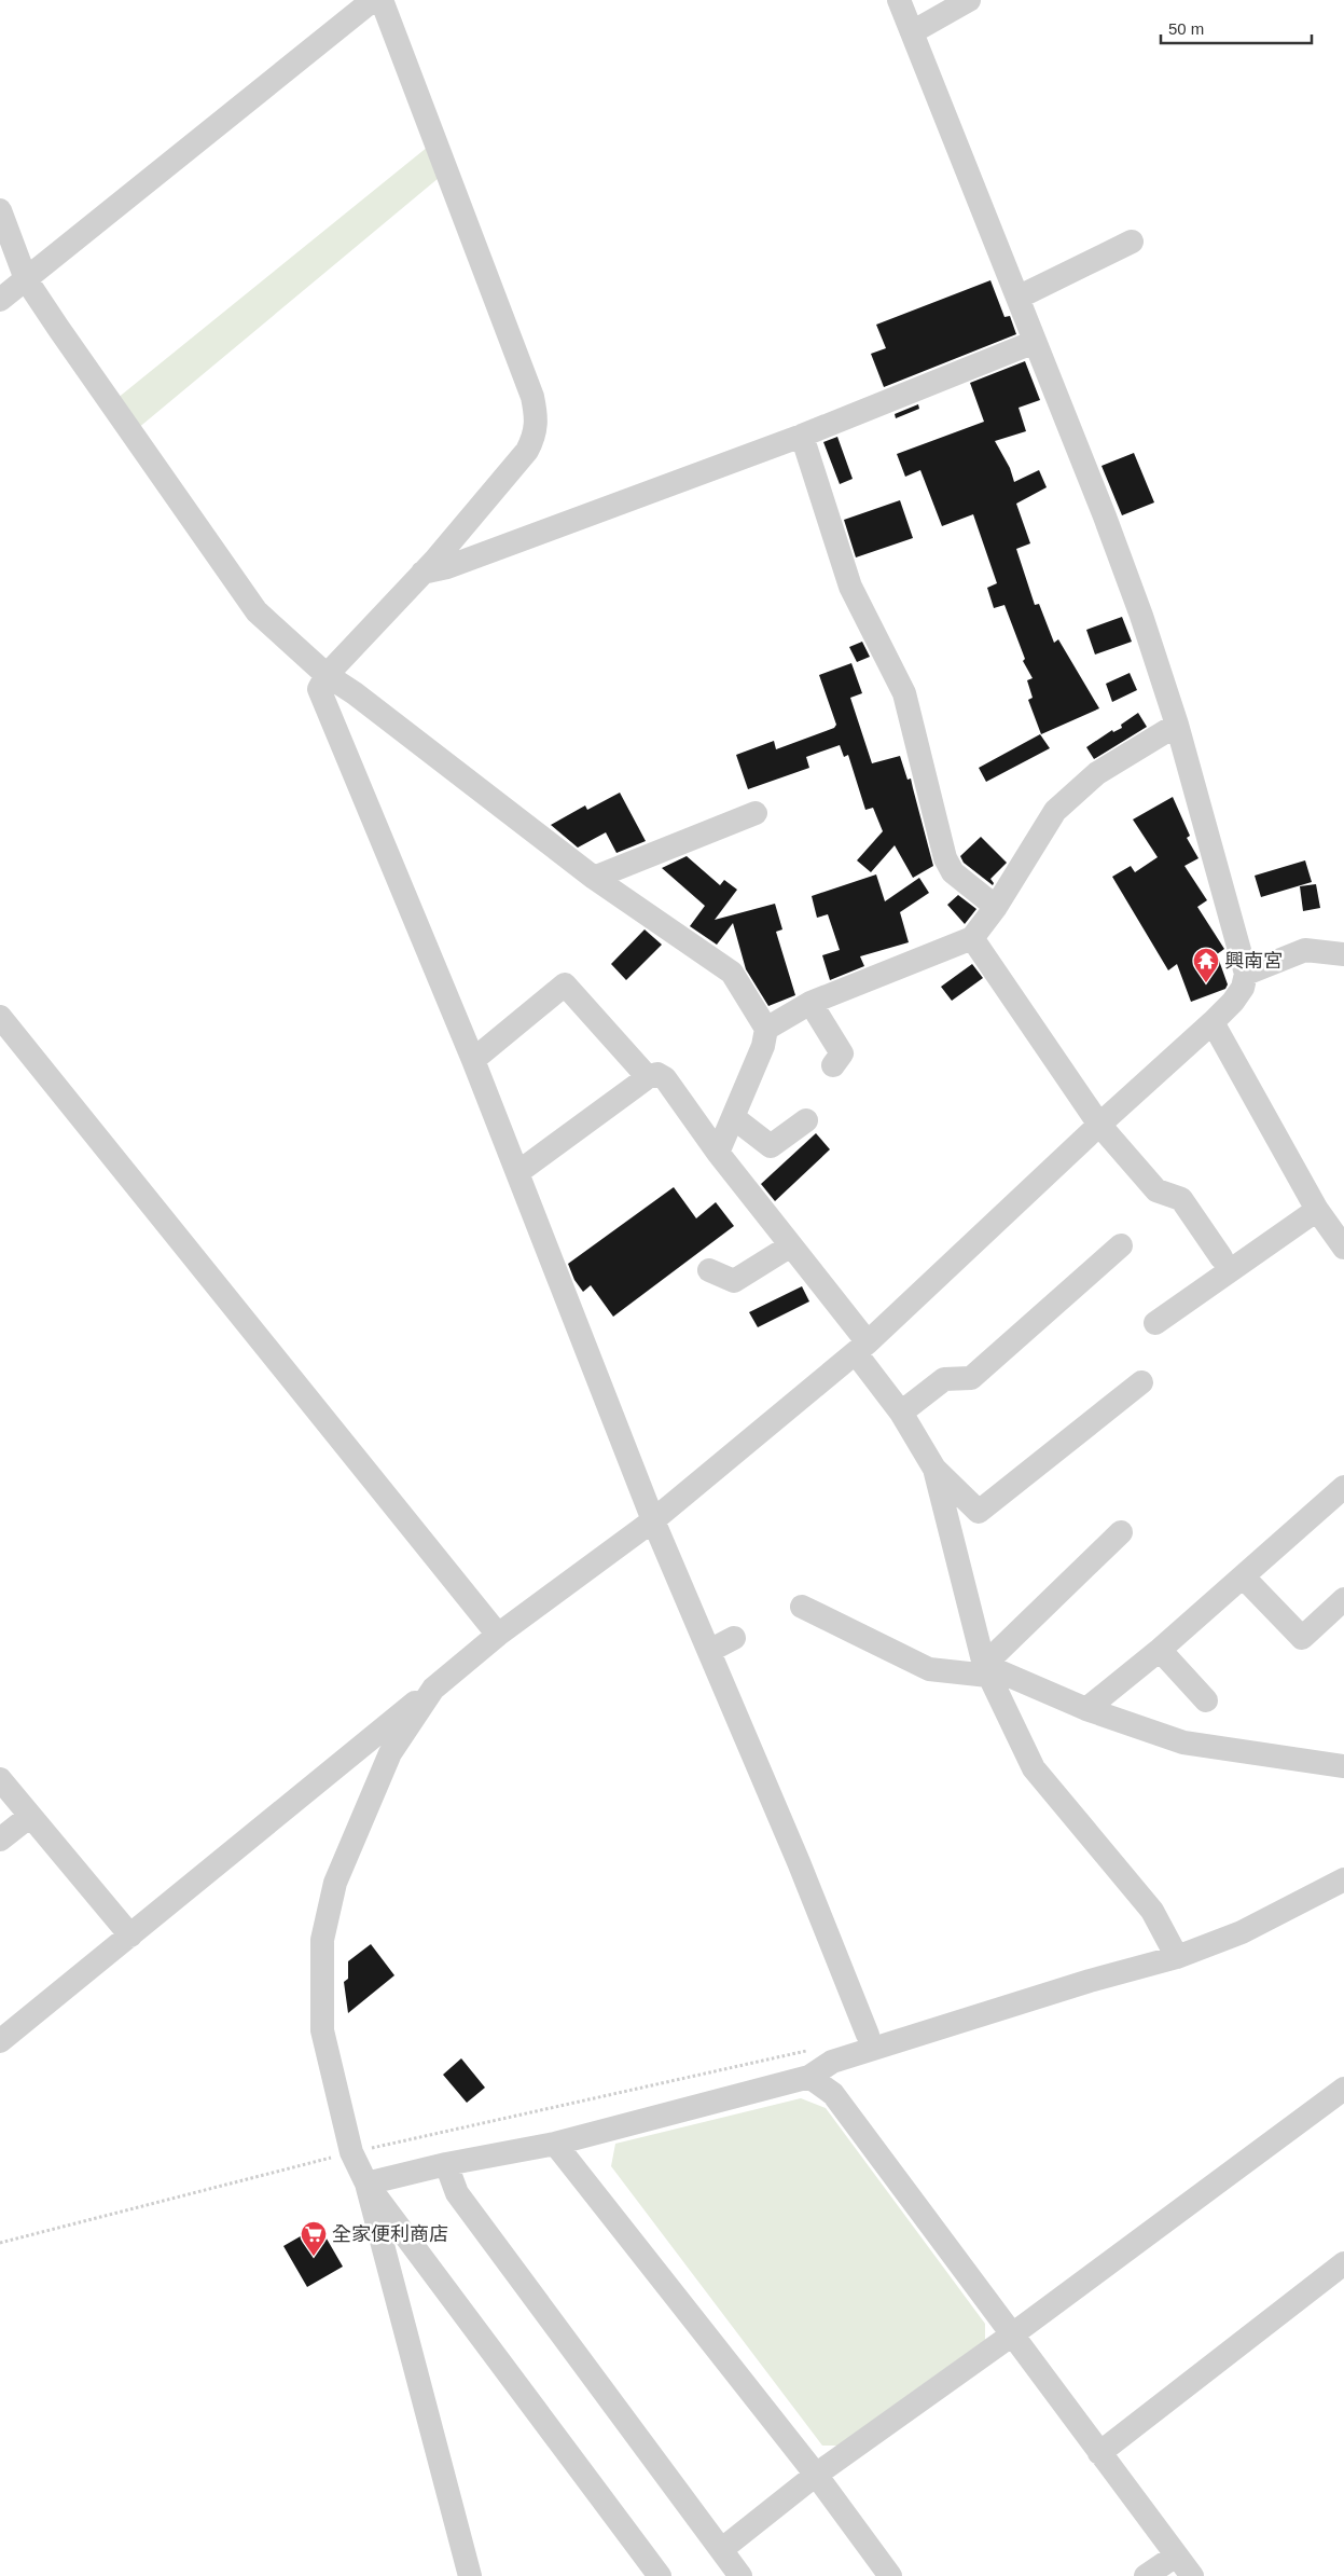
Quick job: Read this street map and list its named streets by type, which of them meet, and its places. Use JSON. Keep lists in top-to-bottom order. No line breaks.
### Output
{"places":{"temple":["興南宮"],"supermarket":["全家便利商店"]},"scale_bar":"50 m"}
